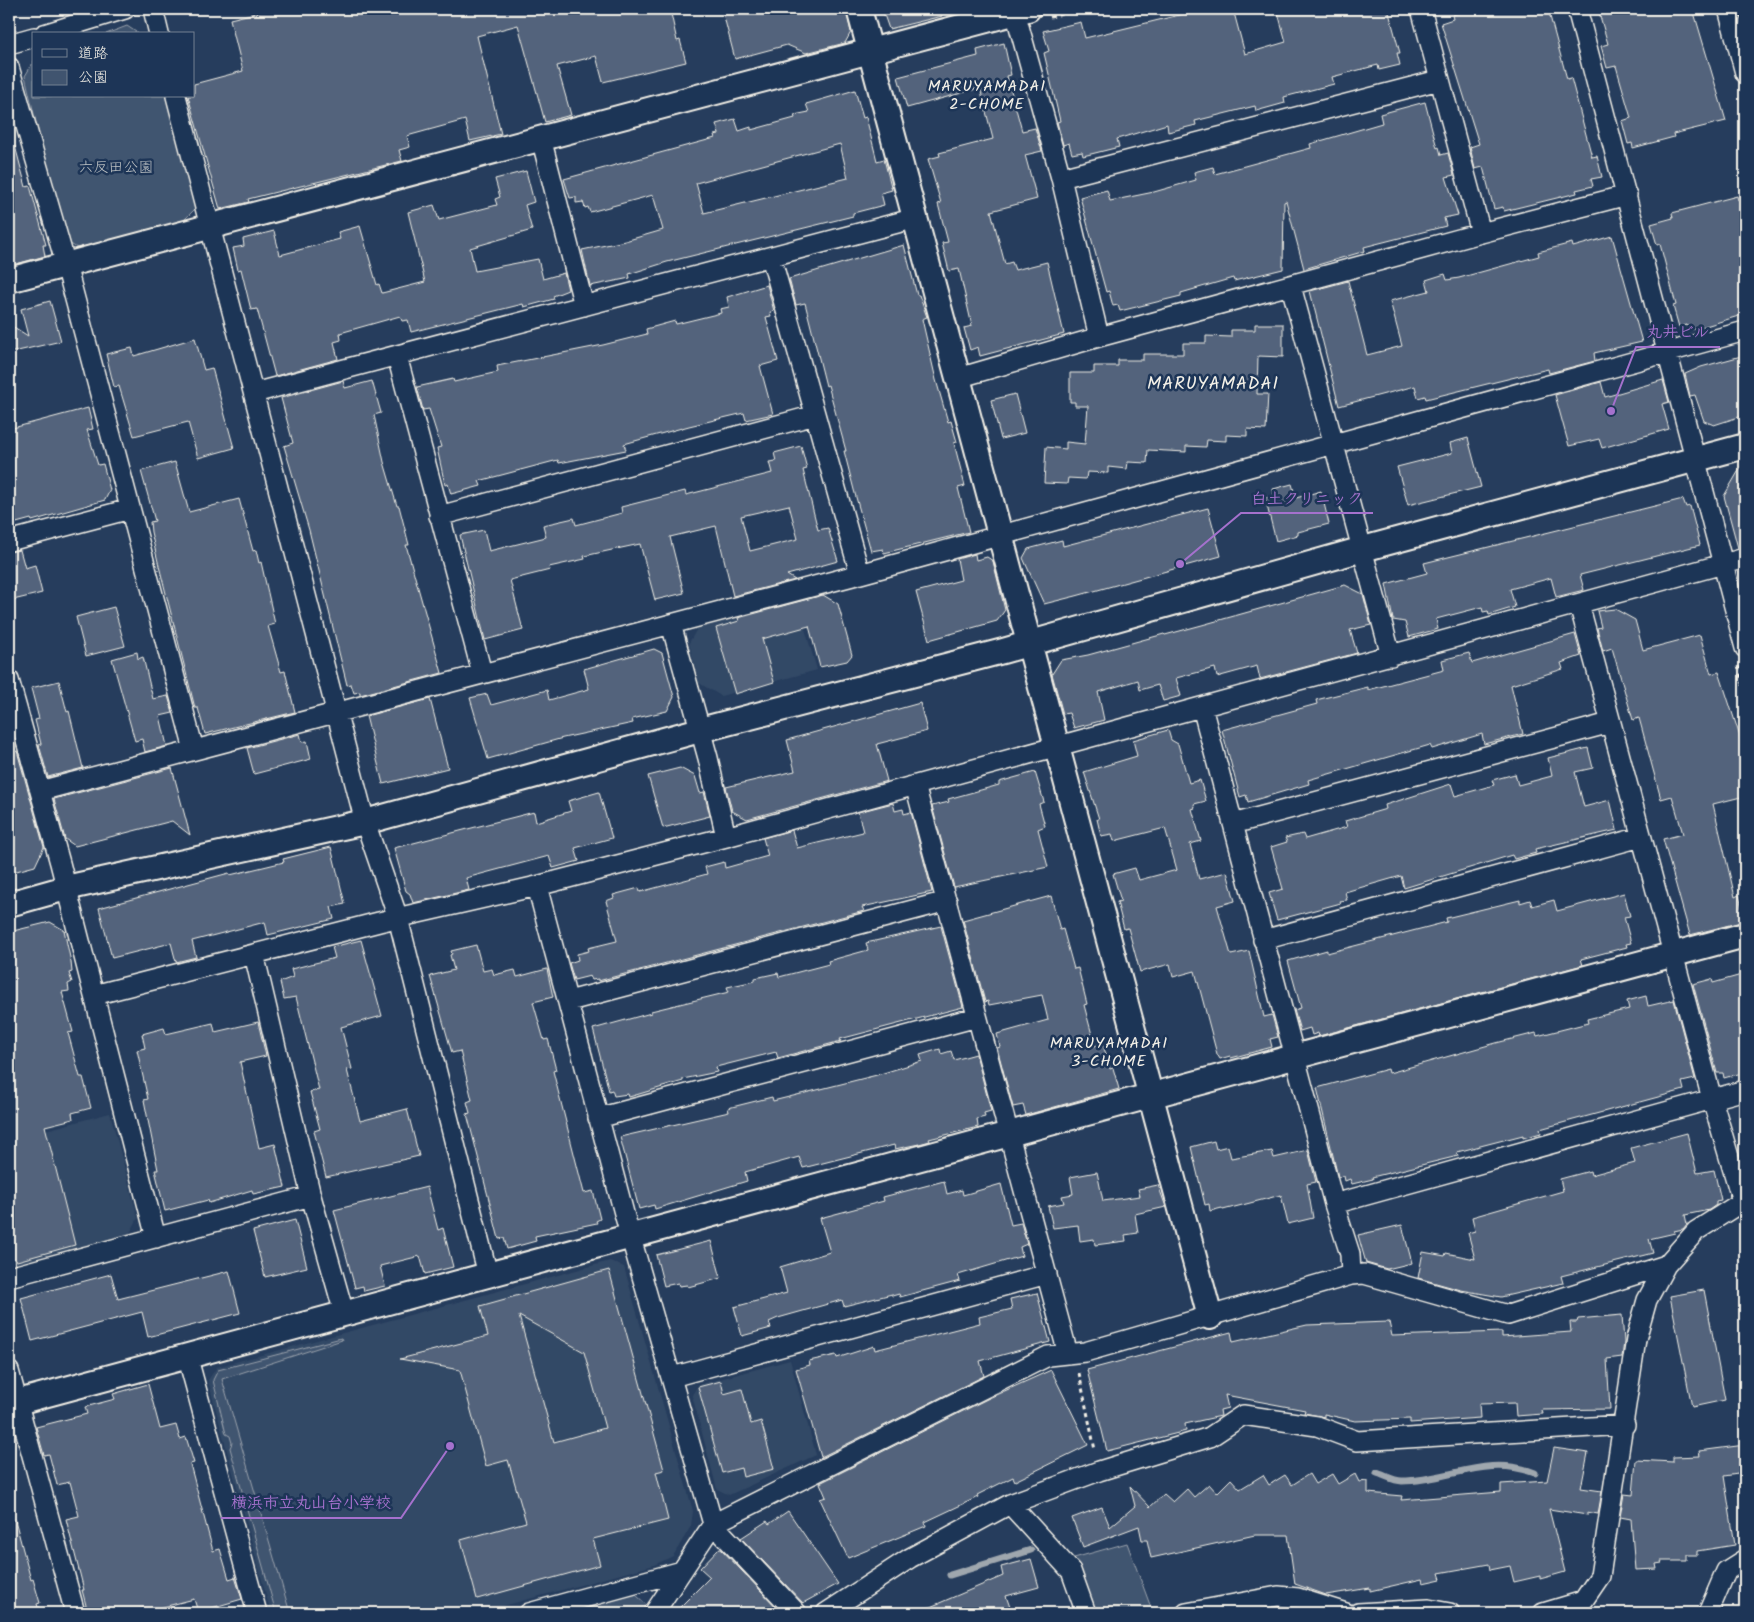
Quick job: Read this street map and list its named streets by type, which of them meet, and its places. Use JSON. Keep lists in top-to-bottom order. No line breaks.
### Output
{"districts":["MARUYAMADAI 2-CHOME","MARUYAMADAI","MARUYAMADAI 3-CHOME"],"parks":["六反田公園"],"places":["丸井ビル","白土クリニック","横浜市立丸山台小学校"],"legend":["道路","公園"]}
